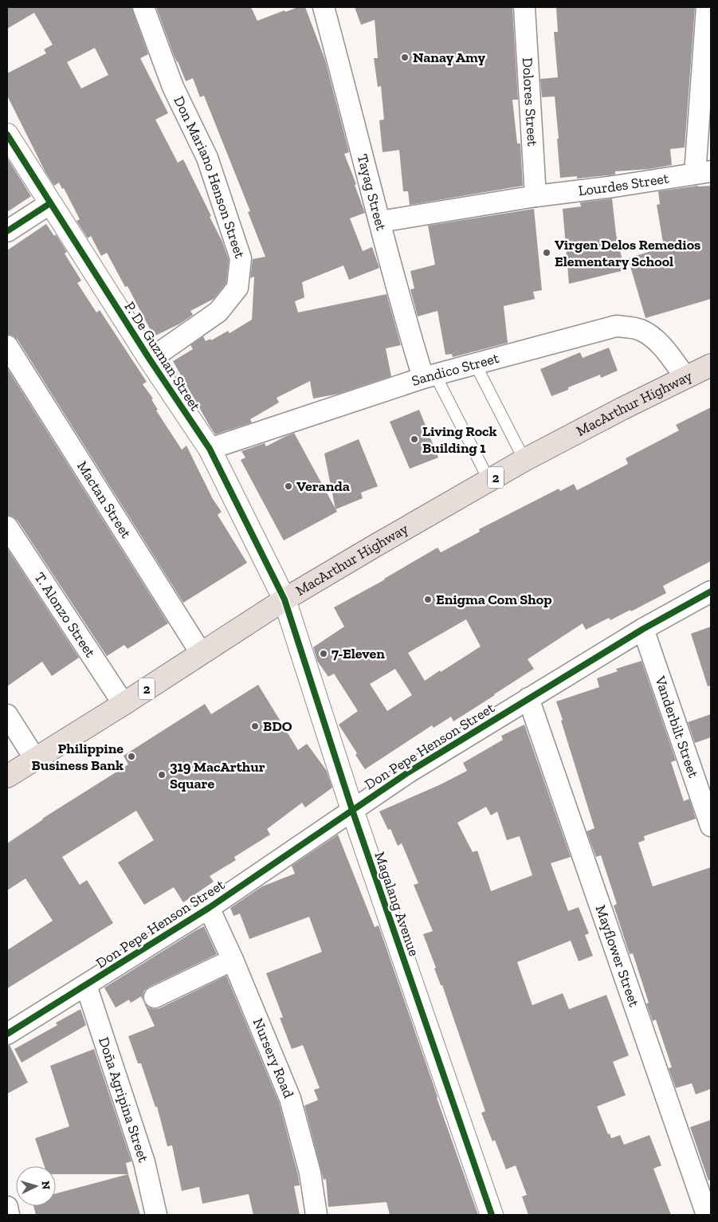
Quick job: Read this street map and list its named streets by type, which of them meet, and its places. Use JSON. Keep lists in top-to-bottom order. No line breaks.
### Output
{"streets":{"highway":["MacArthur Highway","2"],"street":["Dolores Street","Don Mariano Henson Street","Lourdes Street","Tayag Street","P. De Guzman Street","Sandico Street","Mactan Street","T. Alonzo Street","Vanderbilt Street","Don Pepe Henson Street","Magalang Avenue","Mayflower Street","Nursery Road","Doña Agripina Street"]},"crossings":[["Dolores Street","Lourdes Street"],["Don Mariano Henson Street","P. De Guzman Street"],["Lourdes Street","Tayag Street"],["Tayag Street","Sandico Street"],["P. De Guzman Street","Sandico Street"],["P. De Guzman Street","MacArthur Highway"],["P. De Guzman Street","Magalang Avenue"],["Sandico Street","MacArthur Highway"],["MacArthur Highway","Mactan Street"],["MacArthur Highway","T. Alonzo Street"],["MacArthur Highway","Magalang Avenue"],["Vanderbilt Street","Don Pepe Henson Street"],["Don Pepe Henson Street","Magalang Avenue"],["Don Pepe Henson Street","Mayflower Street"],["Don Pepe Henson Street","Nursery Road"],["Don Pepe Henson Street","Doña Agripina Street"]],"places":["Nanay Amy","Virgen Delos Remedios Elementary School","Living Rock Building 1","Veranda","Enigma Com Shop","7-Eleven","BDO","Philippine Business Bank","319 MacArthur Square"],"north":"right"}
